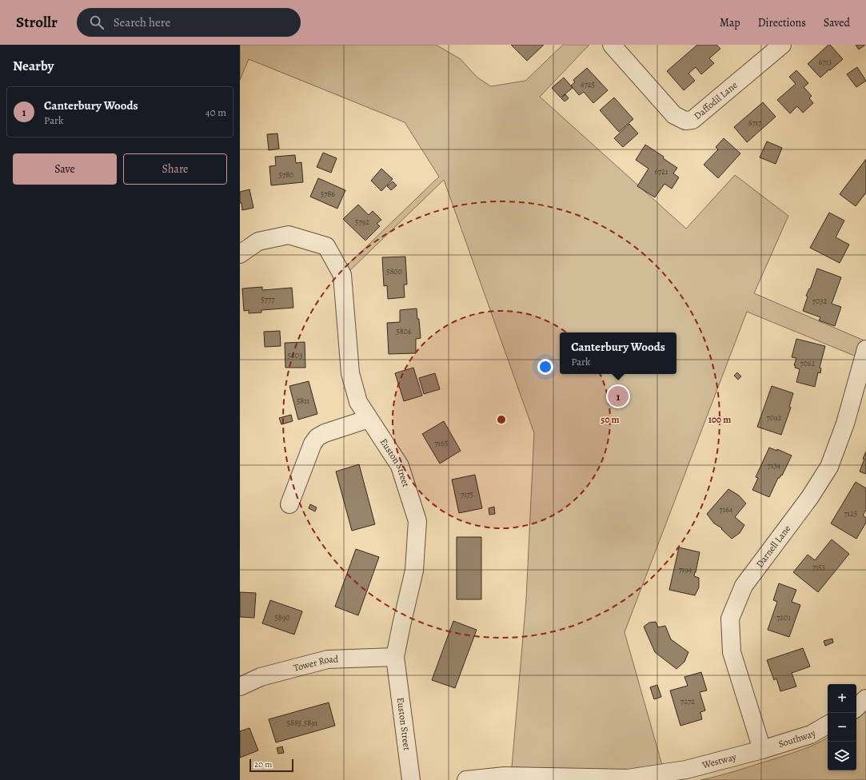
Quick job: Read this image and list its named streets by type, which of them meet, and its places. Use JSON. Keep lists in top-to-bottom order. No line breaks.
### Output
{"streets":{"street":["Daffodil Lane","Euston Street","Darnell Lane","Tower Road","Southway","Westway"]},"crossings":[["Euston Street","Tower Road"],["Darnell Lane","Southway"],["Darnell Lane","Westway"],["Southway","Westway"]],"house_numbers":["6713","6725","6717","6721","5780","5786","5792","5800","5777","7032","5806","5803","7062","5811","7092","7165","7134","7175","7164","7125","7153","7194","5890","7201","7272","5885,5891"],"scale_bar":"20 m","page":{"header":"Strollr","search":"Search here","nav":["Map","Directions","Saved"],"heading":"Nearby","list":[{"mark":"1","name":"Canterbury Woods","note":"Park","value":"40 m"}],"buttons":["Save","Share"],"popup":["Canterbury Woods","Park"],"pins":"1","map_buttons":["+","−"],"scale":"20 m"},"rings":["50 m","100 m"]}
